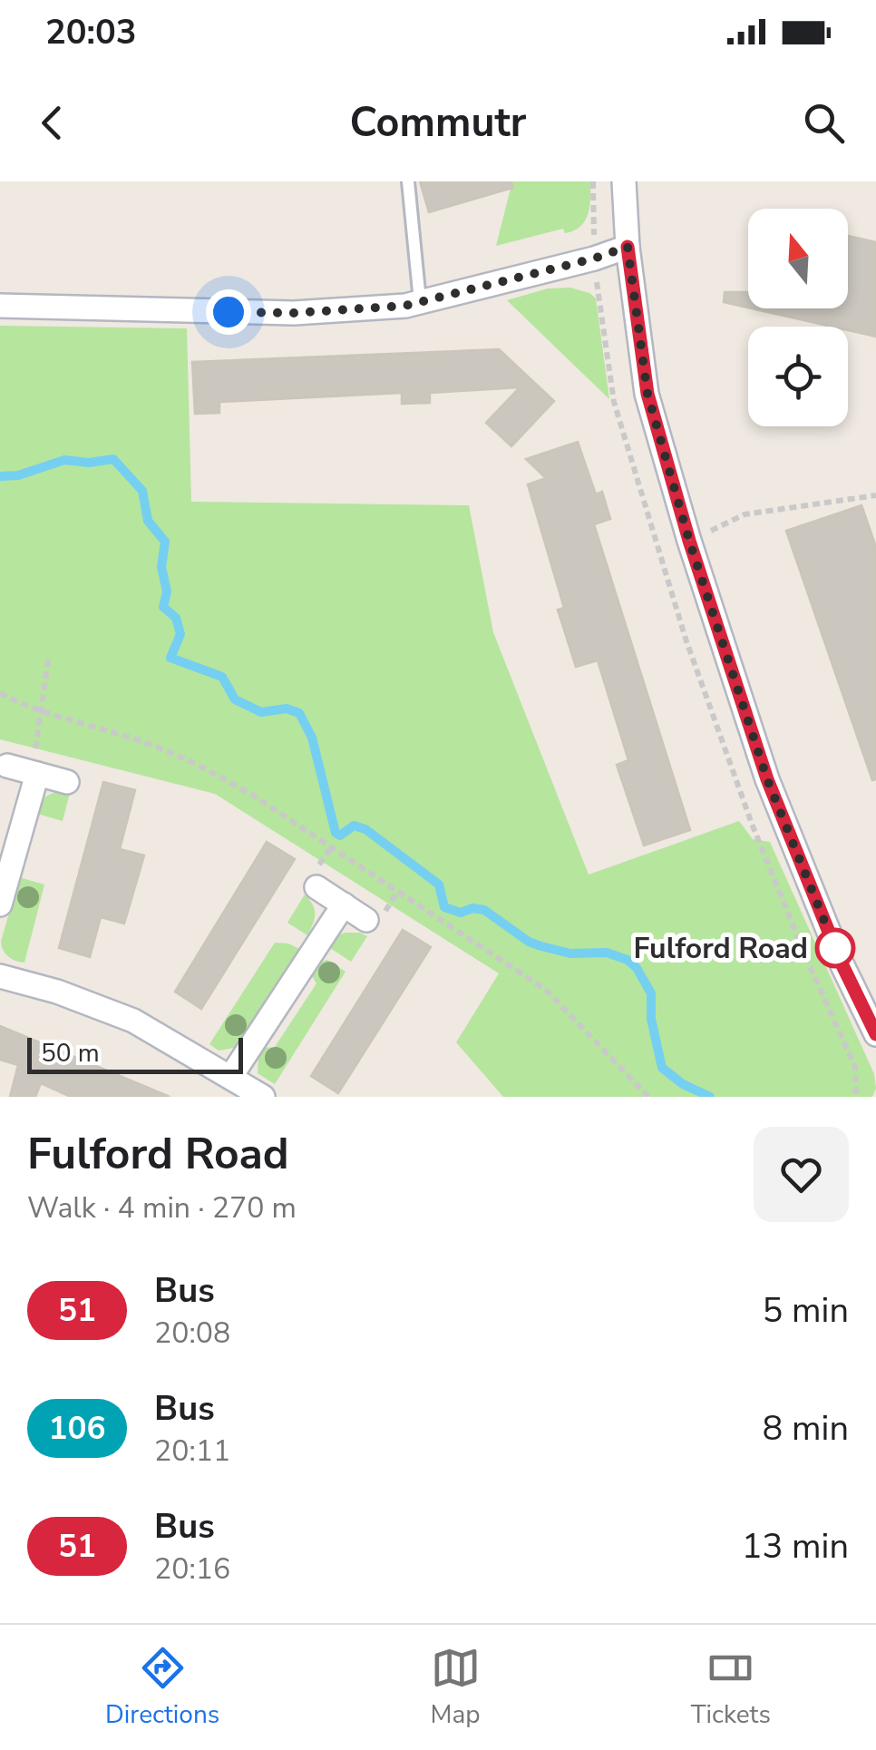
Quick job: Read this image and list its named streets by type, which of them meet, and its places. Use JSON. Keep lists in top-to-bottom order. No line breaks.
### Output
{"places":["Fulford Road"],"lines":["bus line 51"],"scale_bar":"50 m","north":"top","page":{"status":"20:03","header":"Commutr","scale":"50 m","heading":["Fulford Road","Walk · 4 min · 270 m"],"list":[{"mark":"51","name":"Bus","note":"20:08","value":"5 min"},{"mark":"106","name":"Bus","note":"20:11","value":"8 min"},{"mark":"51","name":"Bus","note":"20:16","value":"13 min"}],"tabs":["Directions","Map","Tickets"]}}
